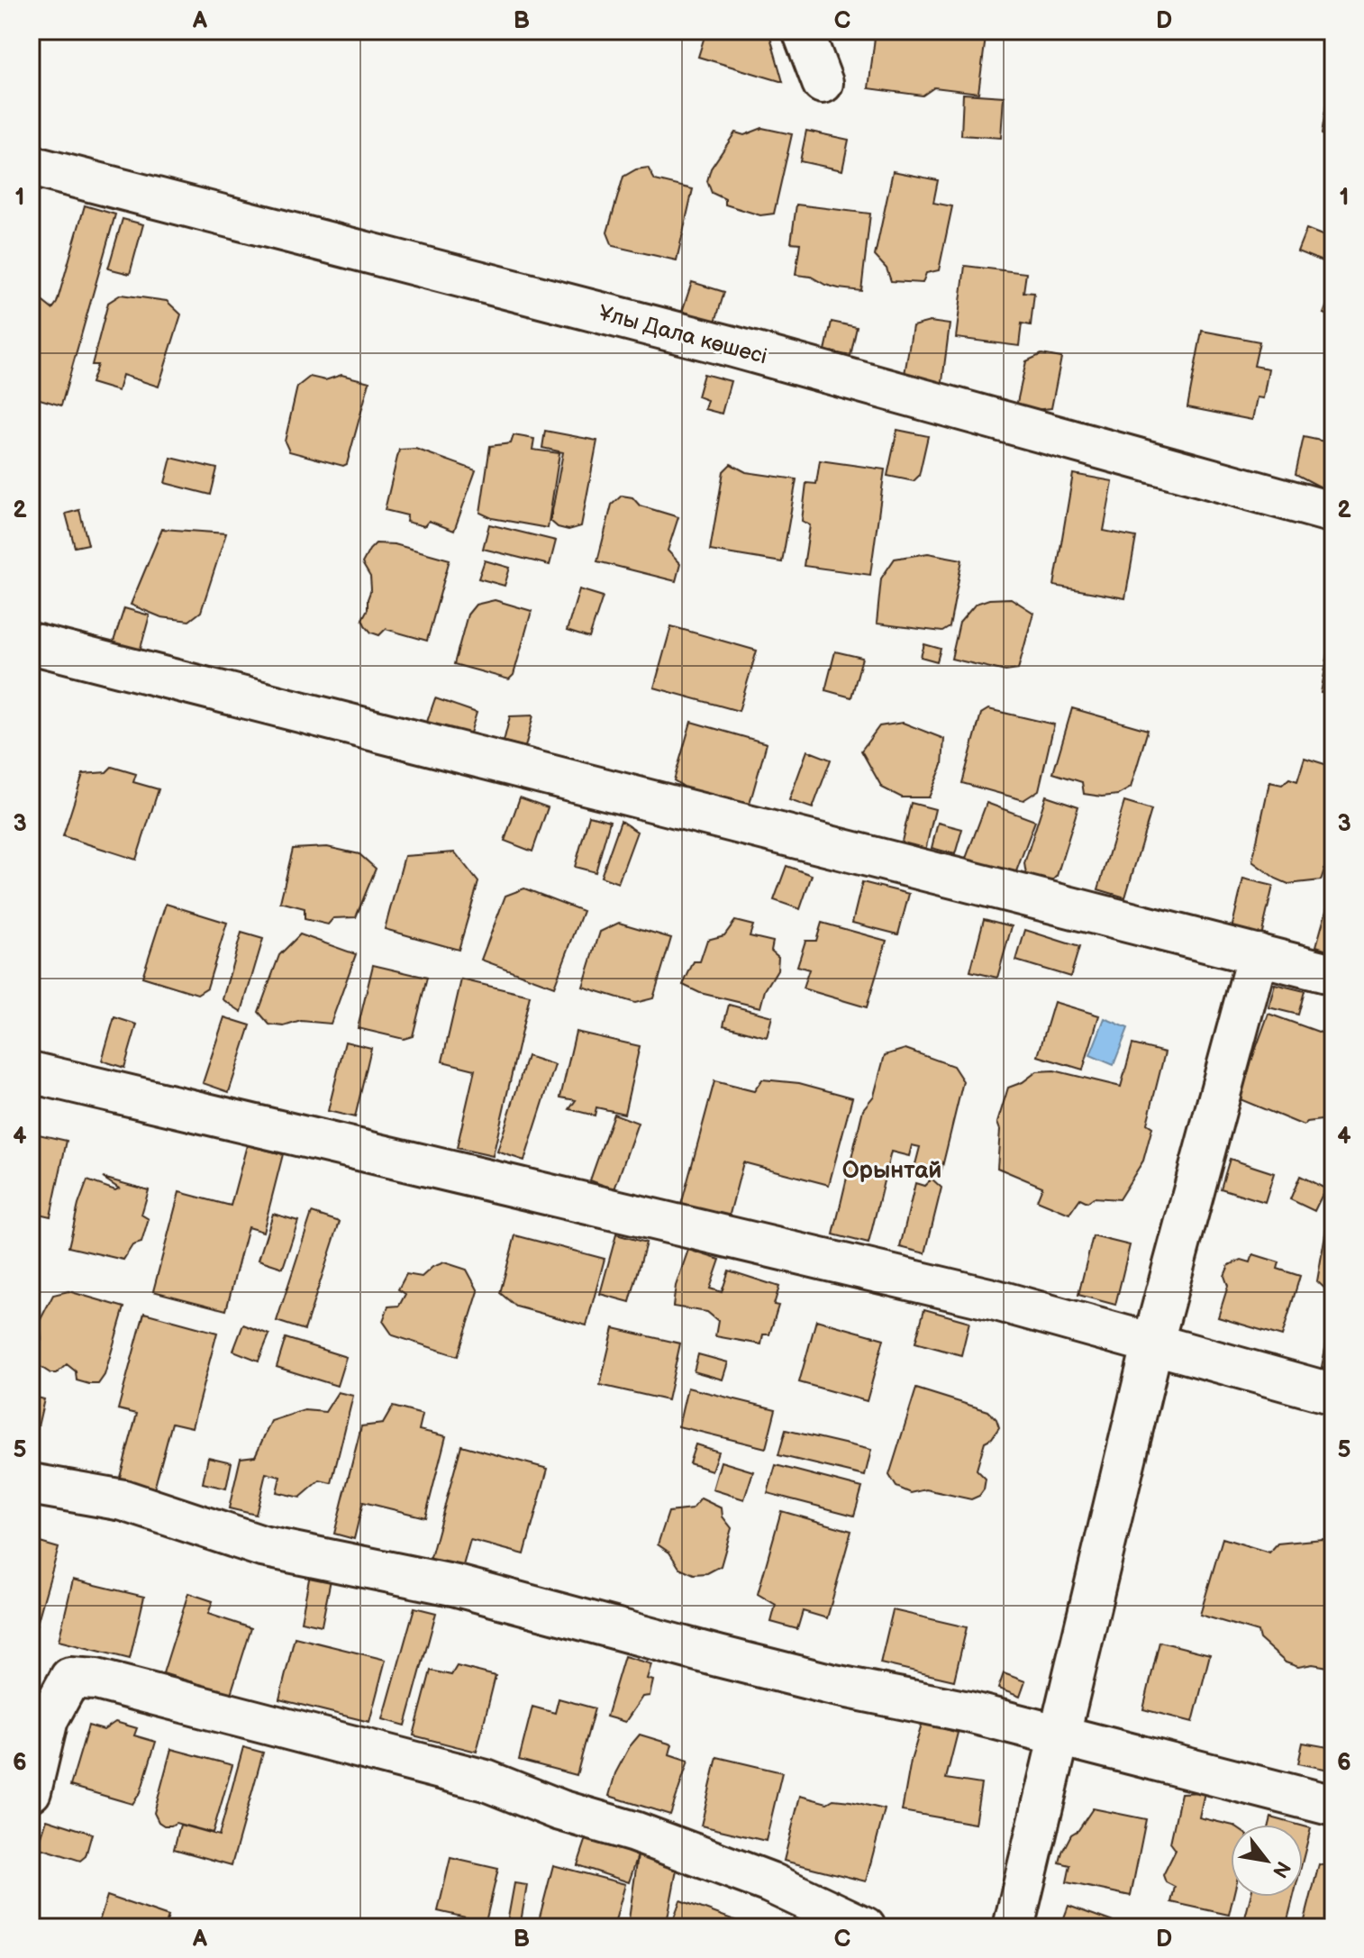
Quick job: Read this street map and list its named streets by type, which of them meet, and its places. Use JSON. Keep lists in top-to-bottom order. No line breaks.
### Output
{"streets":{"street":["Ұлы Дала көшесі"]},"districts":["Орынтай"],"north":"bottom right","grid":{"columns":["A","B","C","D"],"rows":["1","2","3","4","5","6"]}}
